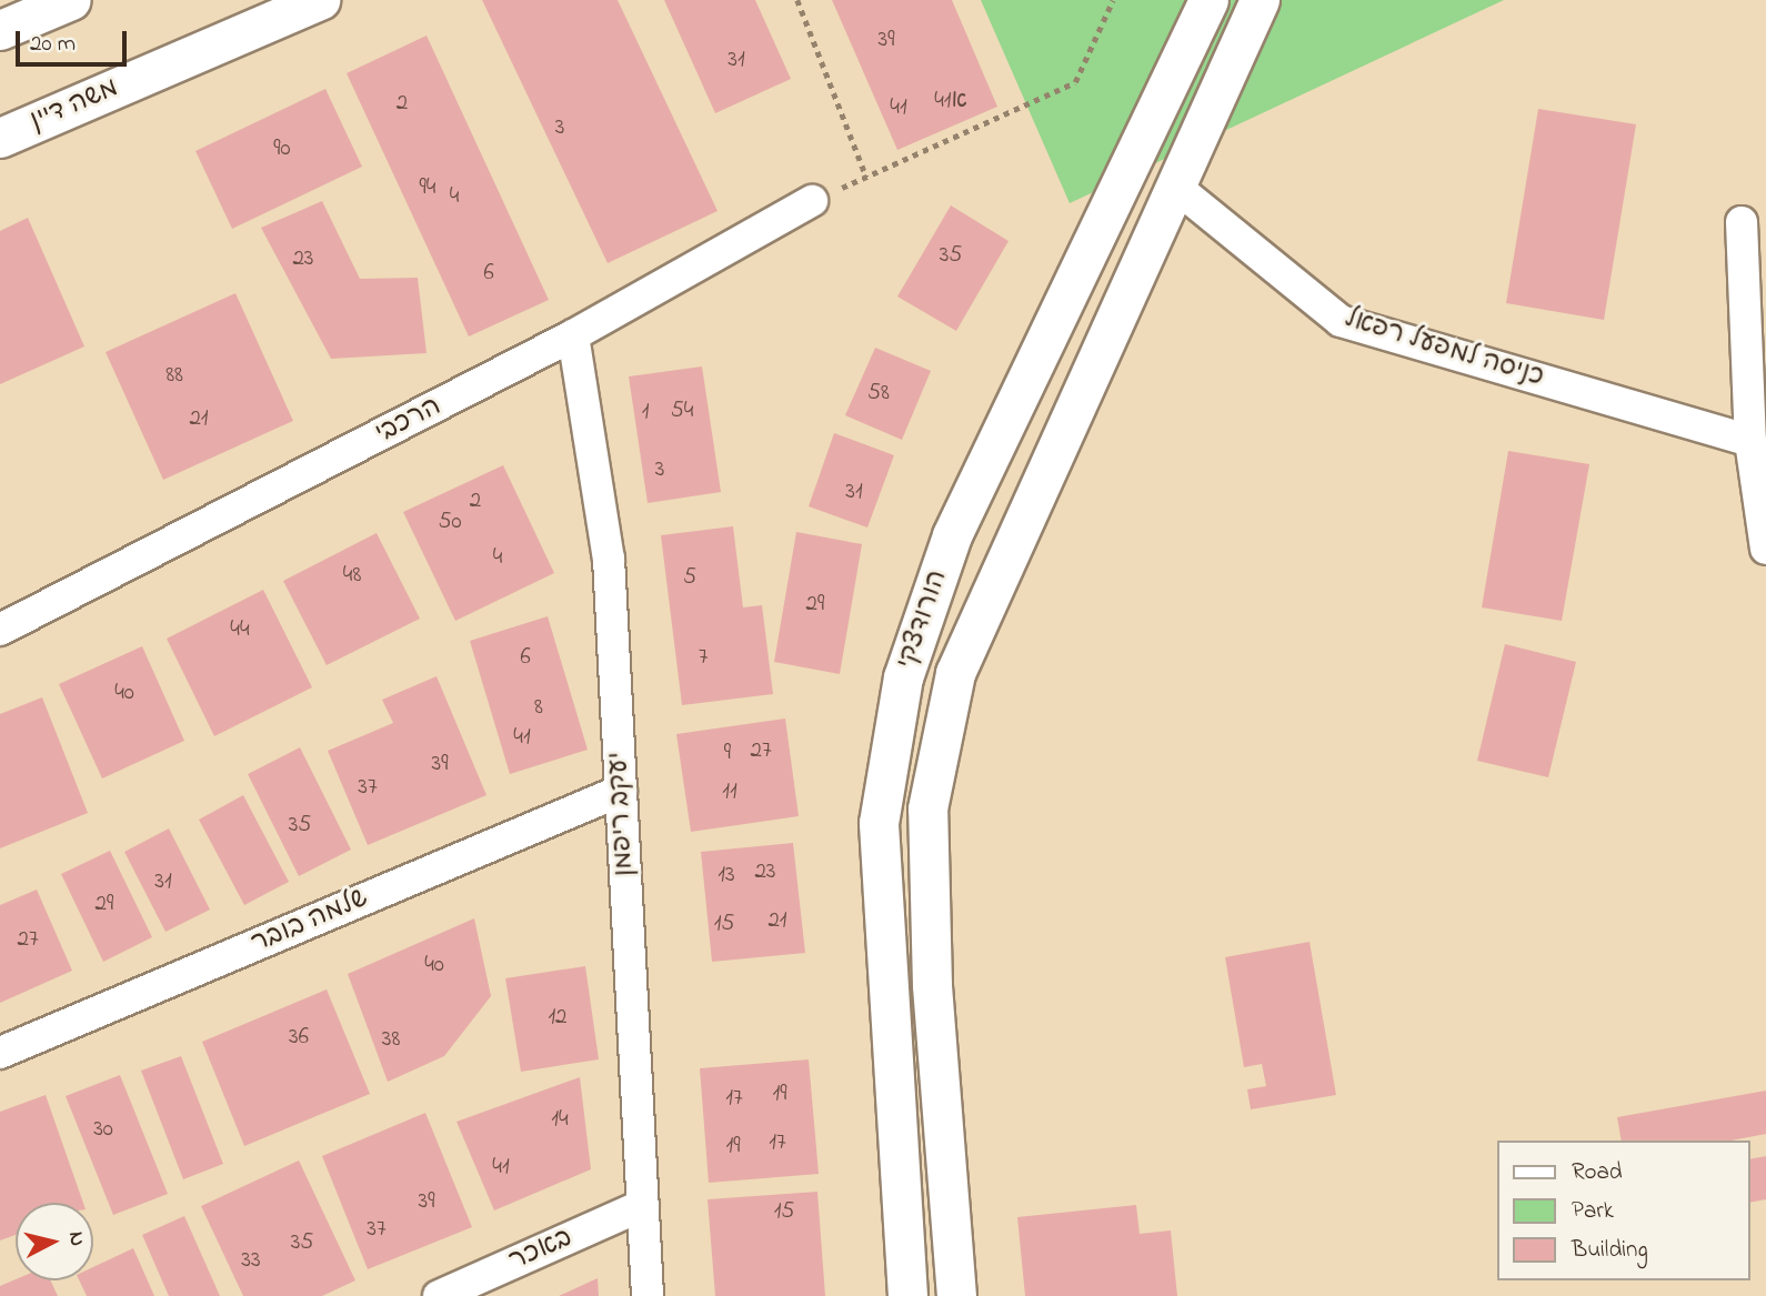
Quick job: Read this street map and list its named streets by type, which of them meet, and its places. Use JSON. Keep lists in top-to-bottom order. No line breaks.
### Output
{"streets":{"street":["משה דיין","כניסה למפעל רפאל","הרכבי","הורודצקי","יעקב ריפמן","שלמה בובר","באכר"]},"crossings":[["כניסה למפעל רפאל","הורודצקי"],["הרכבי","יעקב ריפמן"],["יעקב ריפמן","שלמה בובר"],["יעקב ריפמן","באכר"]],"house_numbers":["39","31","41א","2","41","3","90","94","4","35","23","6","88","58","54","1","21","3","31","2","50","4","48","5","29","44","6","7","40","8","41","27","9","39","37","11","35","23","13","31","29","21","15","27","40","12","36","38","19","17","14","30","17","19","41","39","15","37","35","33"],"legend":["Road","Park","Building"],"scale_bar":"20 m","north":"right"}
